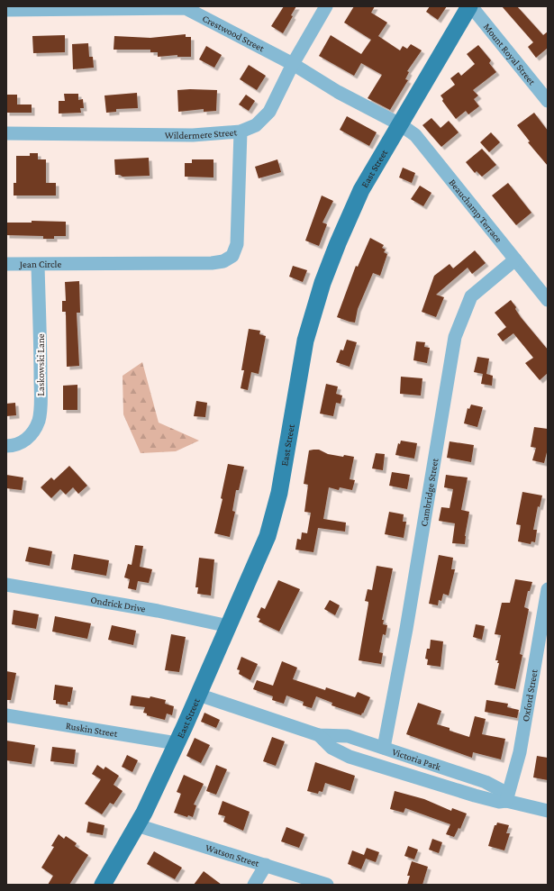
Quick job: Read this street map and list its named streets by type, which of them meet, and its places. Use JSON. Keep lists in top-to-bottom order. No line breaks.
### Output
{"streets":{"main road":["East Street"],"street":["Crestwood Street","Mount Royal Street","Wildermere Street","Beauchamp Terrace","Jean Circle","Laskowski Lane","Cambridge Street","Ondrick Drive","Oxford Street","Ruskin Street","Victoria Park","Watson Street"]},"crossings":[["Crestwood Street","Wildermere Street"],["Crestwood Street","East Street"],["Crestwood Street","Beauchamp Terrace"],["Mount Royal Street","East Street"],["Wildermere Street","Jean Circle"],["East Street","Beauchamp Terrace"],["East Street","Ondrick Drive"],["East Street","Ruskin Street"],["East Street","Victoria Park"],["East Street","Watson Street"],["Beauchamp Terrace","Cambridge Street"],["Jean Circle","Laskowski Lane"],["Cambridge Street","Victoria Park"],["Oxford Street","Victoria Park"]]}
